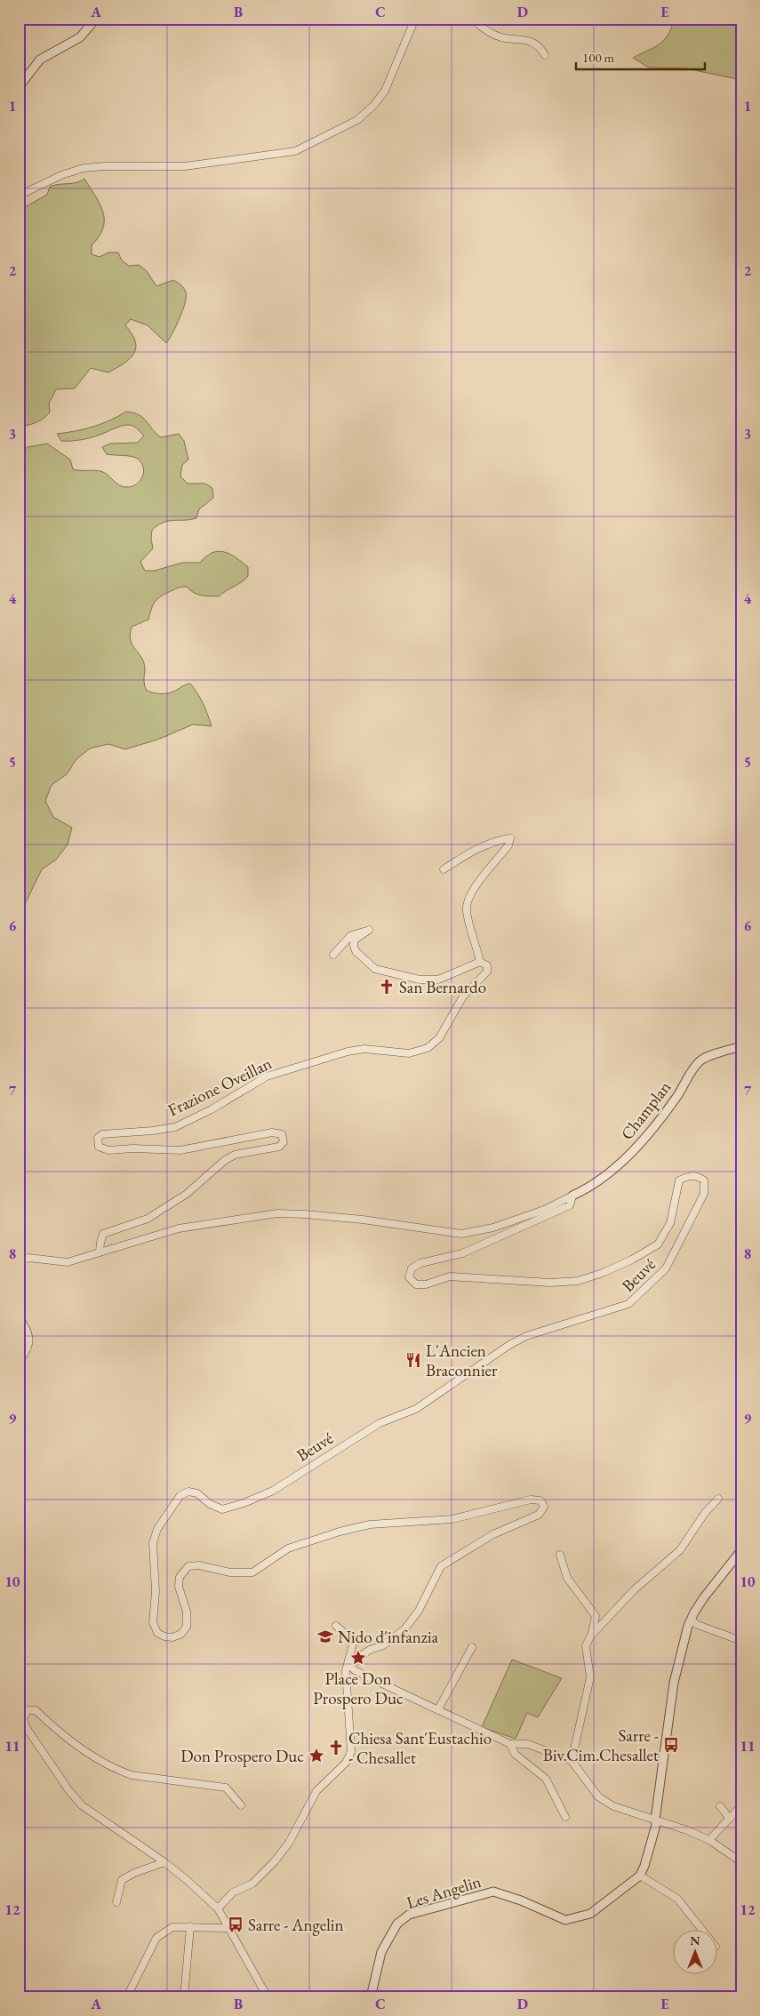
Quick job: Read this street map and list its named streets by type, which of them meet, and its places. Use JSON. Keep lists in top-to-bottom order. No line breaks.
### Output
{"streets":{"street":["Frazione Oveillan","Champlan","Beuvé","Les Angelin"]},"crossings":[["Champlan","Beuvé"]],"places":{"church":["San Bernardo","Chiesa Sant'Eustachio - Chesallet"],"restaurant":["L'Ancien Braconnier"],"school or university":["Nido d'infanzia"],"place":["Place Don Prospero Duc","Don Prospero Duc"],"bus stop":["Sarre - Biv.Cim.Chesallet","Sarre - Angelin"]},"scale_bar":"100 m","north":"top","grid":{"columns":["A","B","C","D","E"],"rows":["1","2","3","4","5","6","7","8","9","10","11","12"]}}
